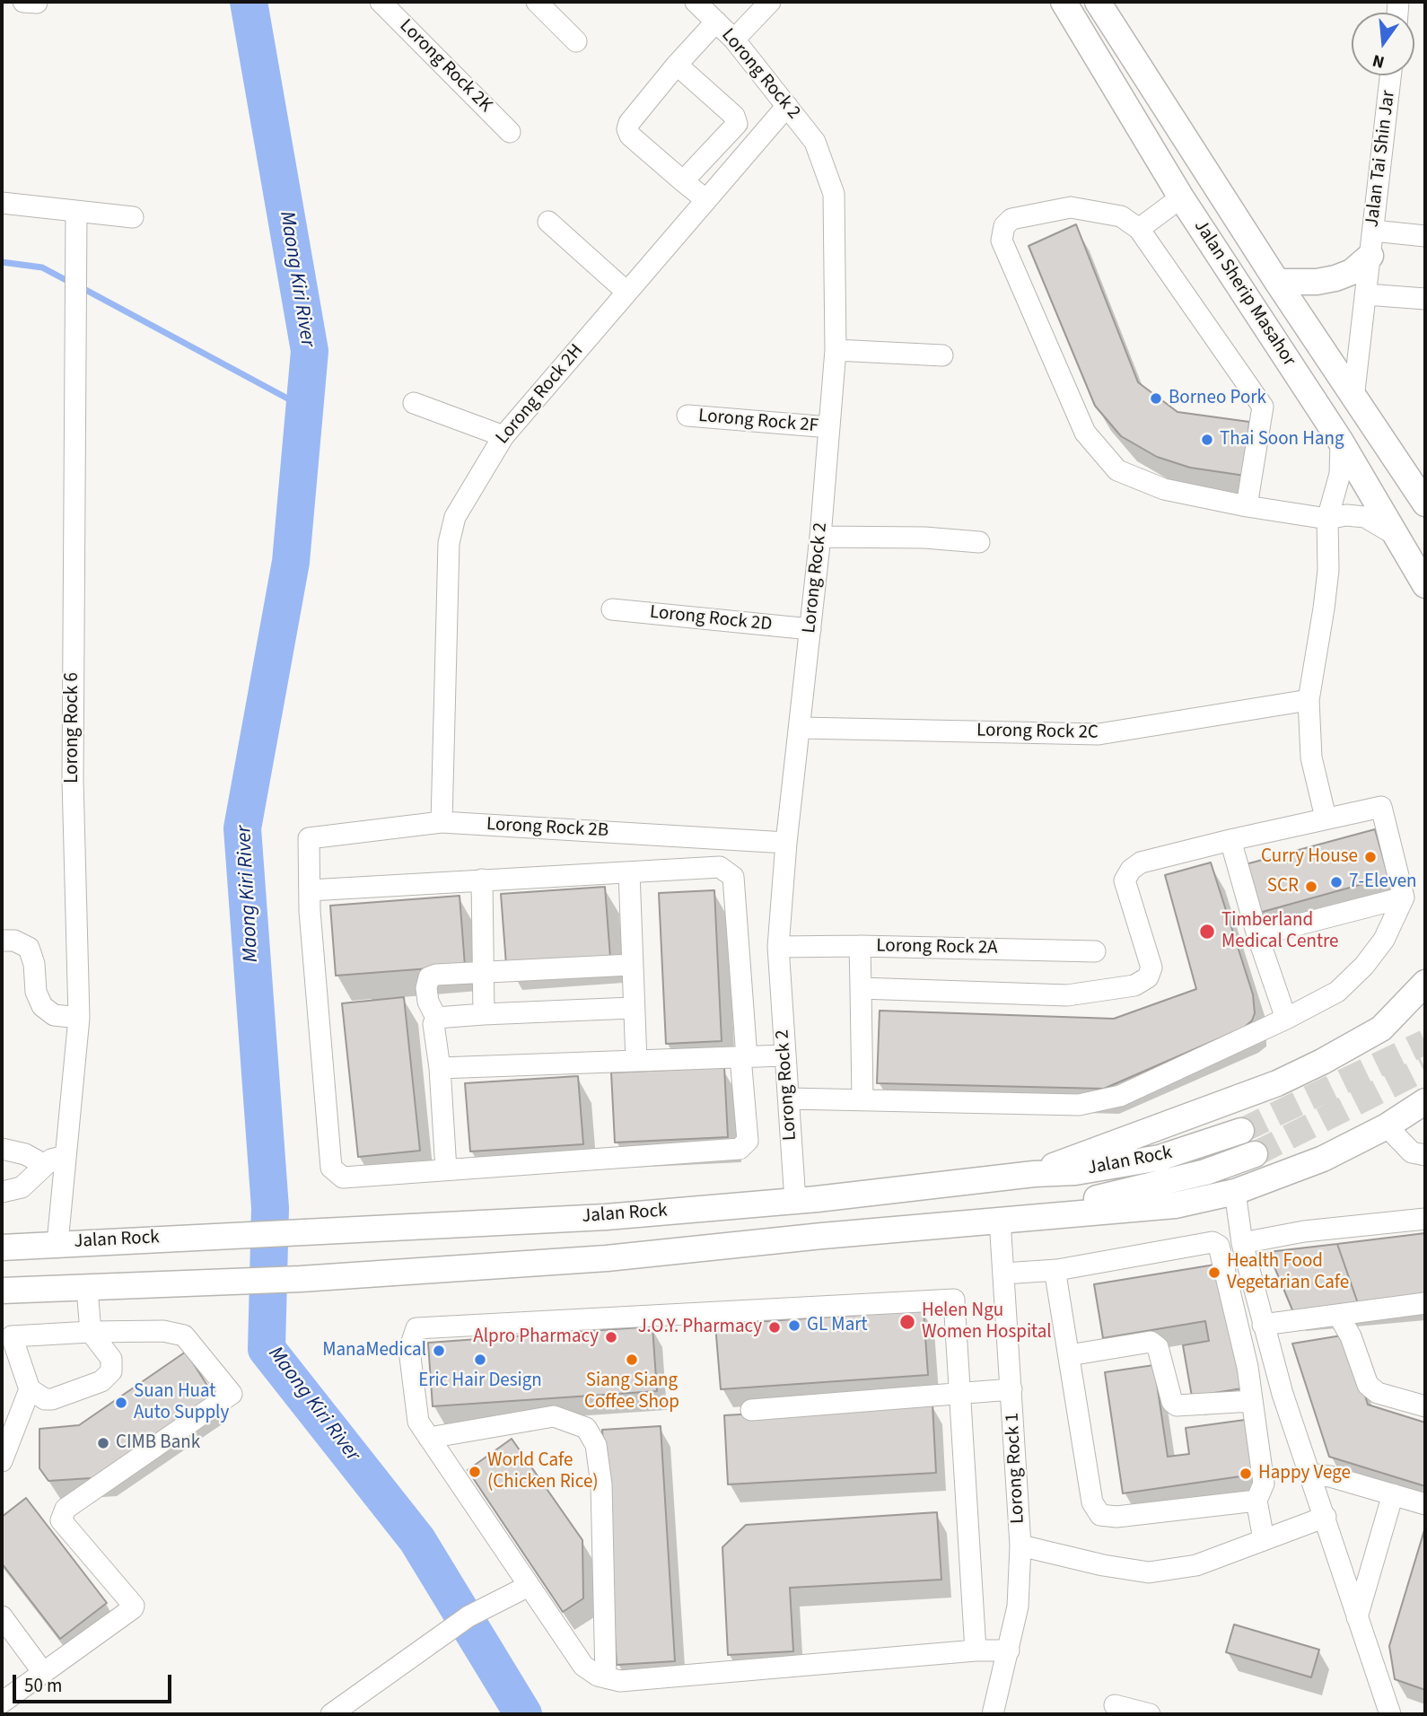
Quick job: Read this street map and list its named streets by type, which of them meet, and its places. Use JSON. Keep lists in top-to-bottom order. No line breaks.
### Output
{"streets":{"main road":["Jalan Sherip Masahor","Jalan Rock"],"street":["Lorong Rock 2K","Lorong Rock 2","Jalan Tai Shin Jar","Lorong Rock 2H","Lorong Rock 2F","Lorong Rock 2D","Lorong Rock 6","Lorong Rock 2C","Lorong Rock 2B","Lorong Rock 2A","Lorong Rock 1"]},"crossings":[["Lorong Rock 2","Lorong Rock 2H"],["Lorong Rock 2","Lorong Rock 2F"],["Lorong Rock 2","Lorong Rock 2D"],["Lorong Rock 2","Lorong Rock 2C"],["Lorong Rock 2","Lorong Rock 2B"],["Lorong Rock 2","Lorong Rock 2A"],["Lorong Rock 2","Jalan Rock"],["Jalan Tai Shin Jar","Jalan Sherip Masahor"],["Lorong Rock 2H","Lorong Rock 2B"],["Lorong Rock 6","Jalan Rock"],["Jalan Rock","Lorong Rock 1"]],"water":["Maong Kiri River"],"places":["Borneo Pork","Thai Soon Hang","Curry House","7-Eleven","SCR","Timberland Medical Centre","Health Food Vegetarian Cafe","Helen Ngu Women Hospital","GL Mart","J.O.Y. Pharmacy","Alpro Pharmacy","ManaMedical","Eric Hair Design","Siang Siang Coffee Shop","Suan Huat Auto Supply","CIMB Bank","World Cafe (Chicken Rice)","Happy Vege"],"scale_bar":"50 m","north":"bottom"}
